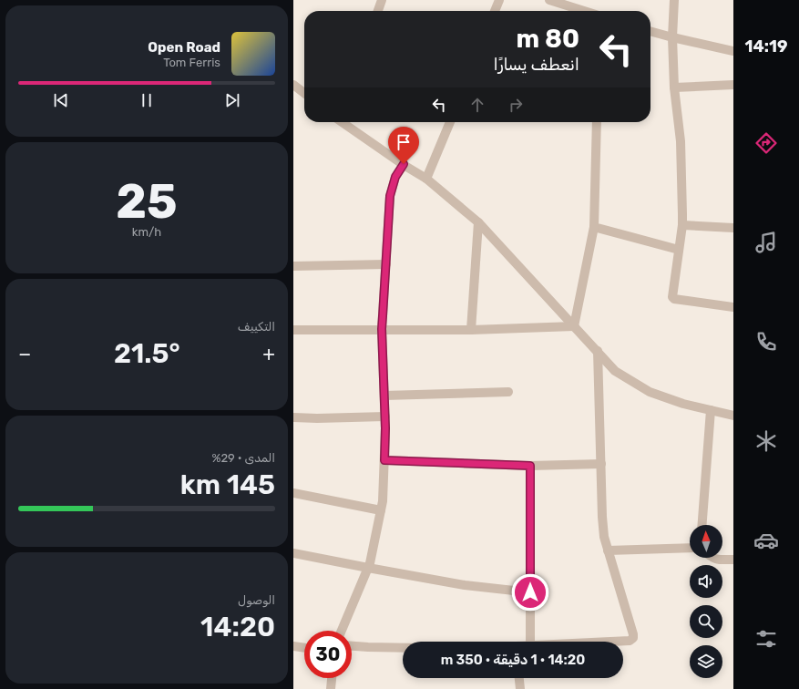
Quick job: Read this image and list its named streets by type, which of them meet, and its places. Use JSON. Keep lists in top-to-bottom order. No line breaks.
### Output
{"north":"top","page":{"tabs":"14:19","turn":["80 m","انعطف يسارًا"],"song":["Open Road","Tom Ferris"],"tile":[["25","km/h"],"التكييف",["المدى · 29%","145 km"],["الوصول","14:20"]],"heat":["−","21.5°","+"],"limit":"30","trip":"14:20 · 1 دقيقة · 350 m"}}
